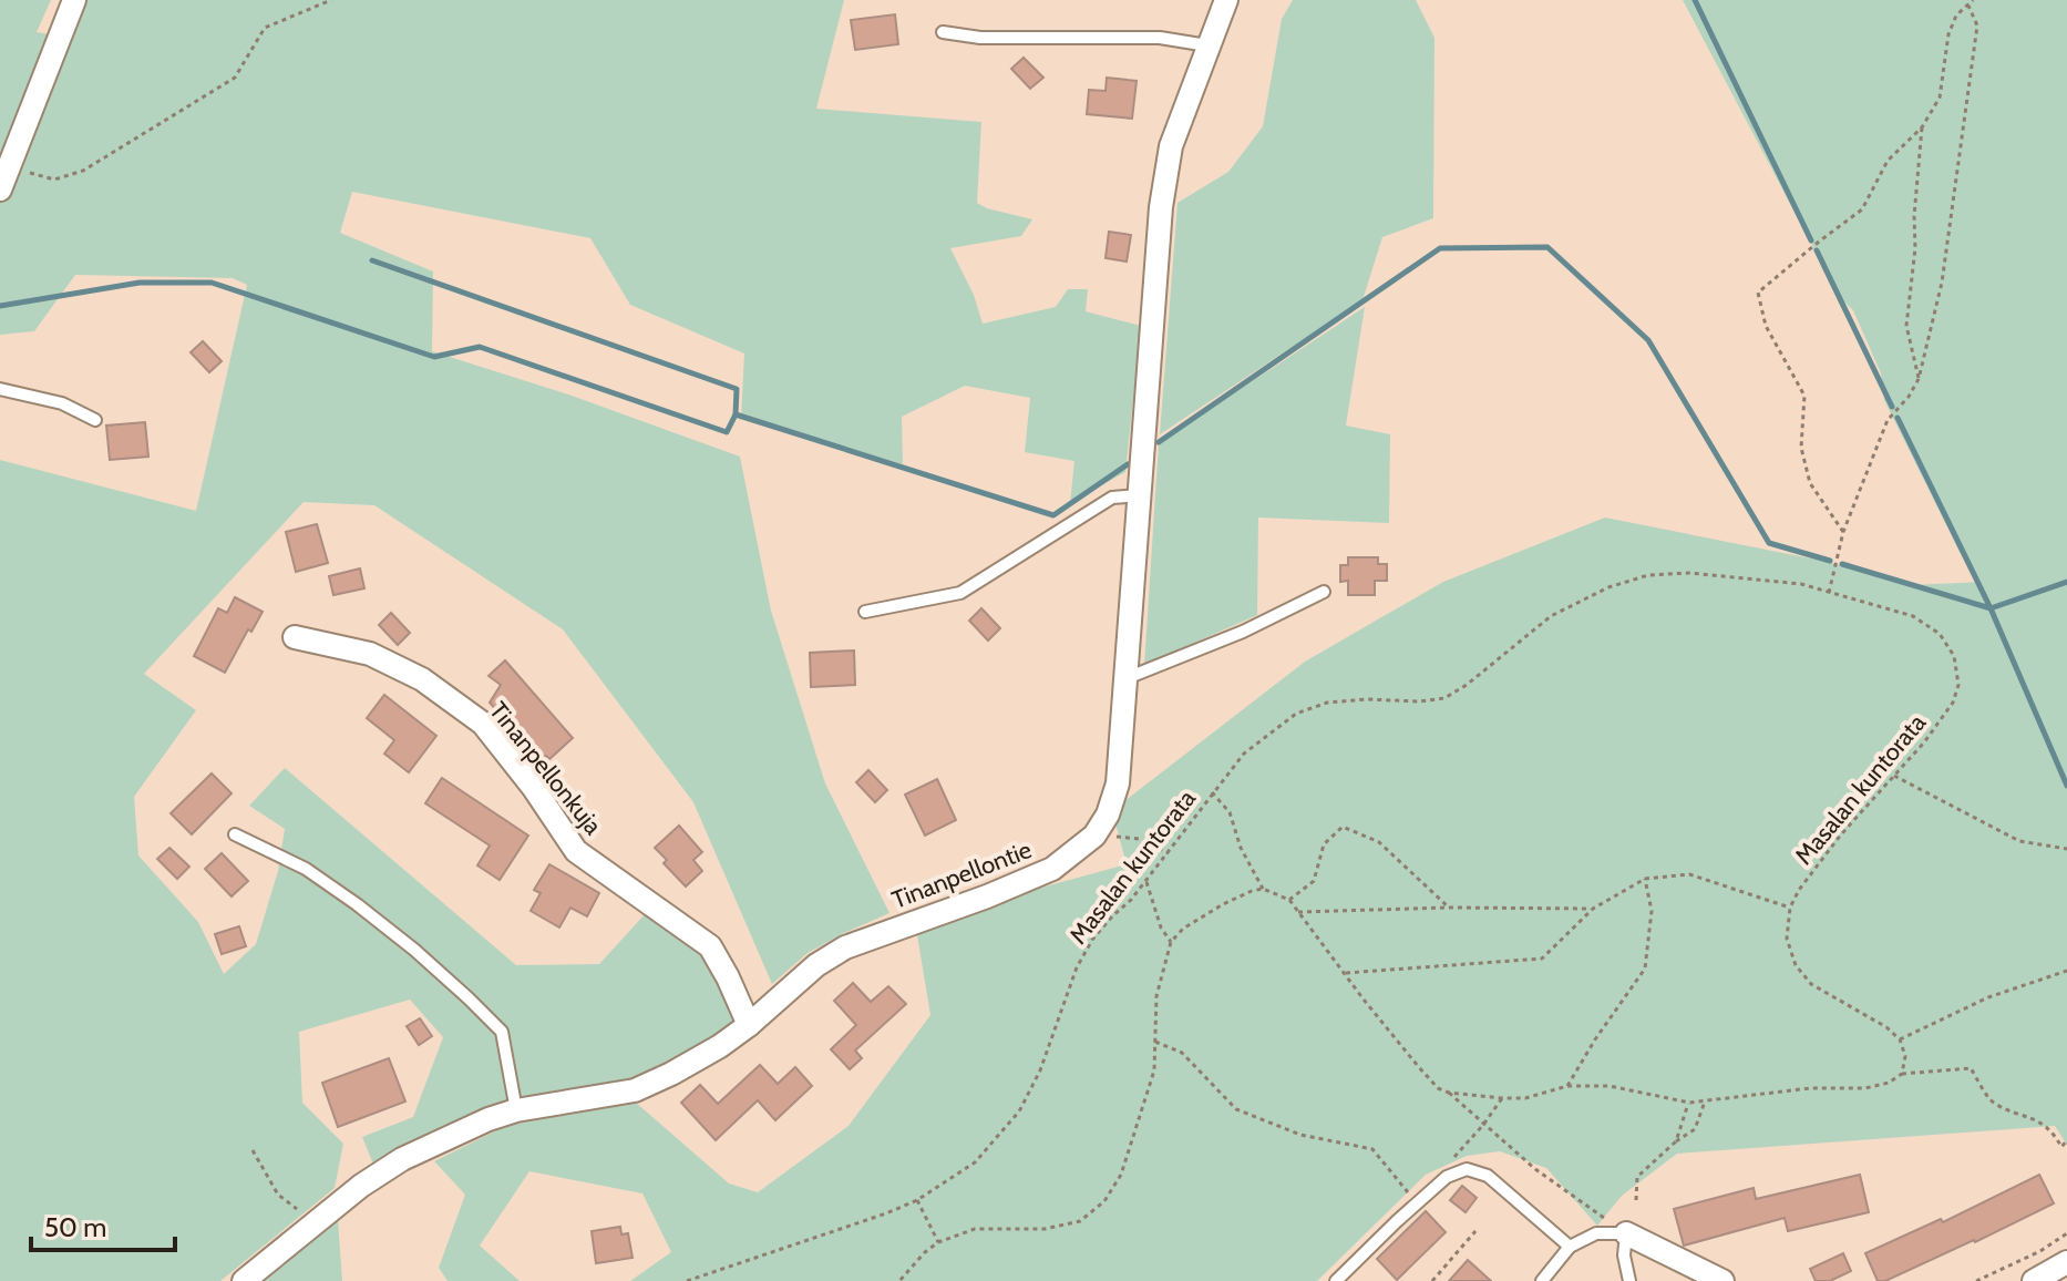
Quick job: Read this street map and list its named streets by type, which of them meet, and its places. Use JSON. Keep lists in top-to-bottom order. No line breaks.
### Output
{"streets":{"street":["Tinanpellonkuja","Tinanpellontie"],"path":["Masalan kuntorata"]},"crossings":[["Tinanpellonkuja","Tinanpellontie"]],"scale_bar":"50 m"}
